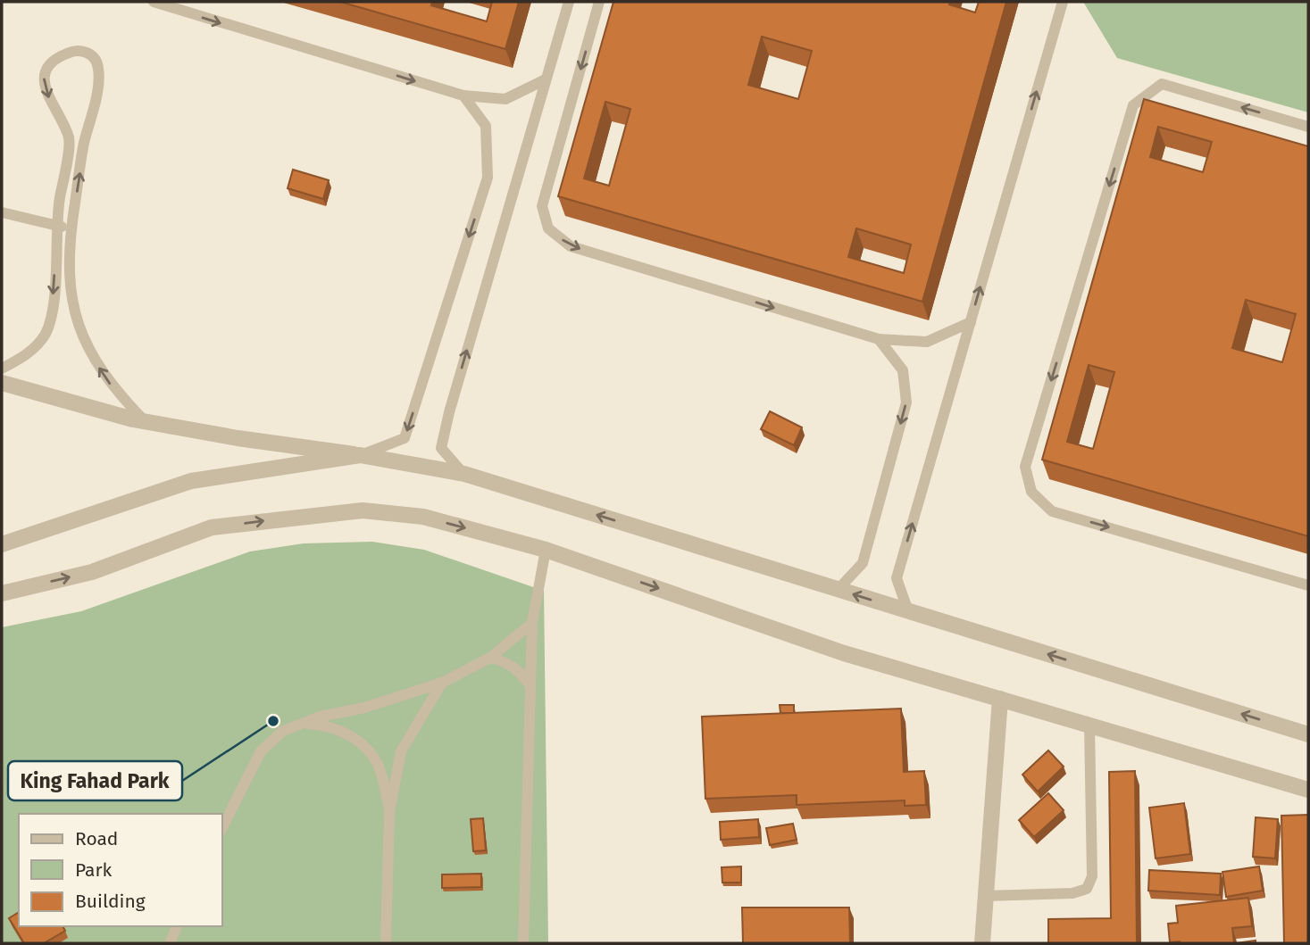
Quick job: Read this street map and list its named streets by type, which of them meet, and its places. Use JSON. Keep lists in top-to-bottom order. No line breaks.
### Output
{"places":["King Fahad Park"],"legend":["Road","Park","Building"]}
